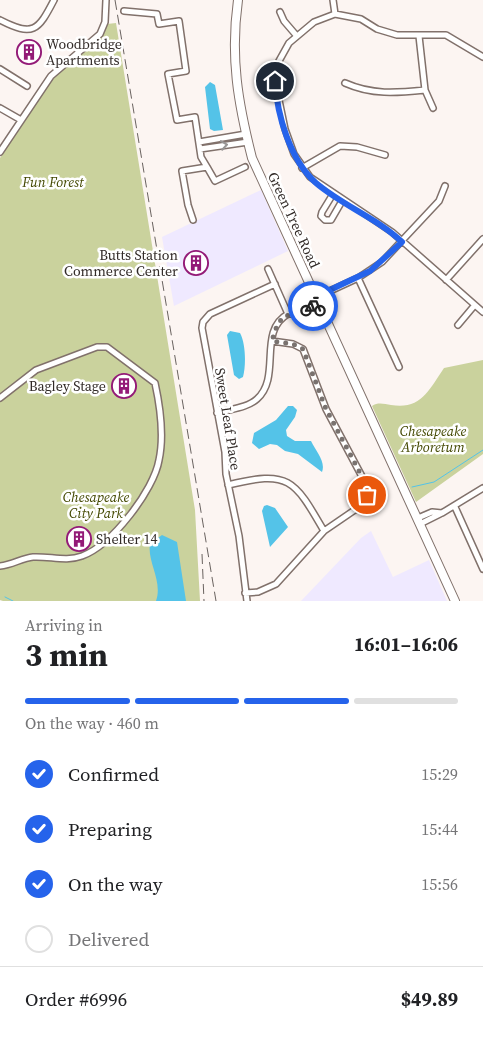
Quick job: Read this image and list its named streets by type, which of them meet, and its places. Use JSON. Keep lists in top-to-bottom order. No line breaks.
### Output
{"streets":{"street":["Green Tree Road","Sweet Leaf Place"]},"parks":["Fun Forest","Chesapeake Arboretum","Chesapeake City Park"],"places":{"building":["Woodbridge Apartments","Butts Station Commerce Center","Bagley Stage","Shelter 14"]},"page":{"heading":["3 min","Arriving in","16:01–16:06"],"panel":["Order #6996","$49.89"],"bar":"On the way · 460 m","list":[["Confirmed","15:29"],["Preparing","15:44"],["On the way","15:56"],"Delivered"]}}
